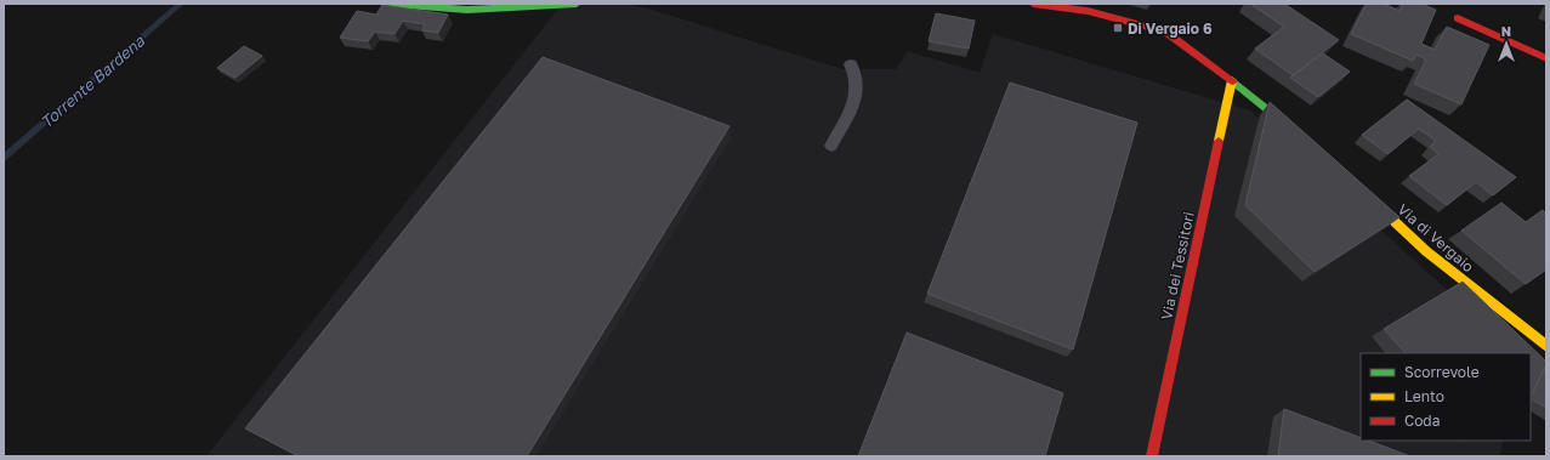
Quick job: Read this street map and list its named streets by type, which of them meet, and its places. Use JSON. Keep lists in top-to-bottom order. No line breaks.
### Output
{"streets":{"street":["Via di Vergaio","Via dei Tessitori"]},"water":["Torrente Bardena"],"places":{"transit":["Di Vergaio 6"]},"legend":["Scorrevole","Lento","Coda"],"north":"top"}
